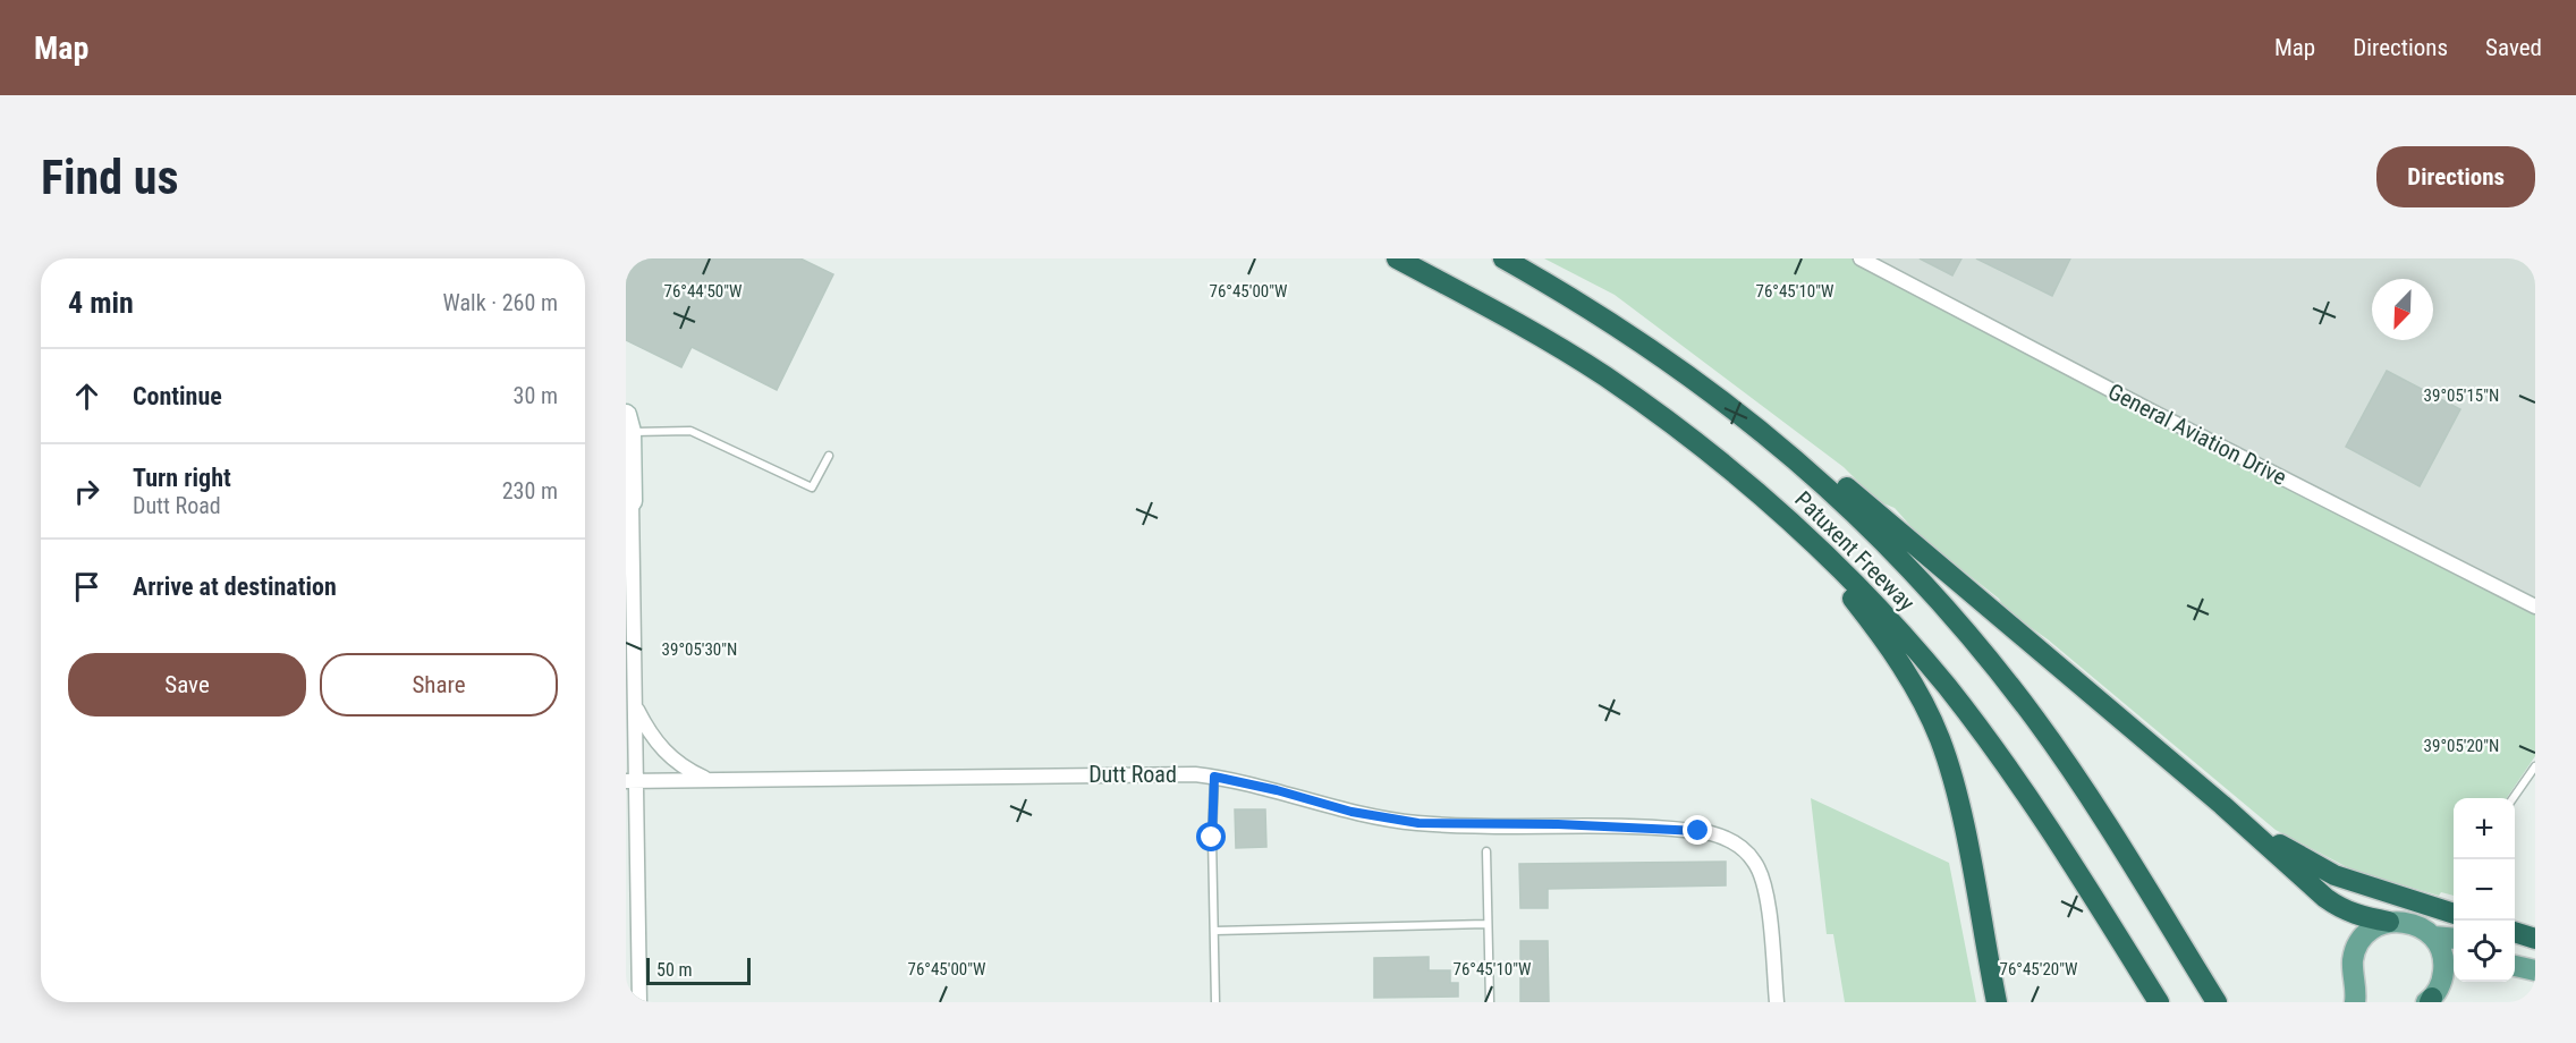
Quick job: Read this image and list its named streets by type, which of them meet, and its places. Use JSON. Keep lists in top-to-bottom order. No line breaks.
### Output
{"streets":{"highway":["Patuxent Freeway"],"street":["General Aviation Drive","Dutt Road"]},"scale_bar":"50 m","north":"bottom left","page":{"header":"Map","nav":["Map","Directions","Saved"],"buttons":["Directions",["Save","Share"]],"title":"Find us","heading":["4 min","Walk · 260 m"],"list":[["Continue","30 m"],["Turn right","Dutt Road","230 m"],"Arrive at destination"],"map_buttons":["+","−"],"scale":"50 m"},"coordinates":["76°45'00\"W","76°44'50\"W","76°45'10\"W","39°05'15\"N","39°05'30\"N","39°05'20\"N","76°45'20\"W"]}
